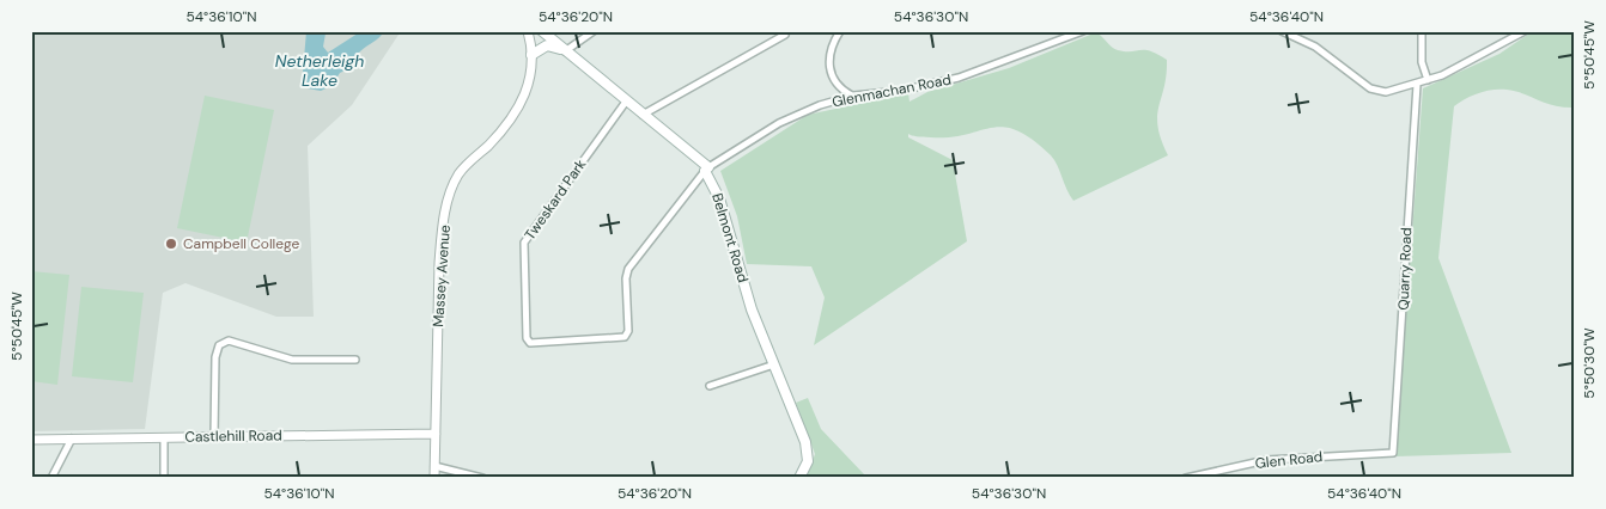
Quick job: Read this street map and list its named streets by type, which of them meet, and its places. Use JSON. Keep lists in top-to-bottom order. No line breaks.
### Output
{"streets":{"main road":["Belmont Road"],"street":["Glenmachan Road","Tweskard Park","Quarry Road","Massey Avenue","Castlehill Road","Glen Road"]},"crossings":[["Glenmachan Road","Tweskard Park"],["Glenmachan Road","Belmont Road"],["Tweskard Park","Belmont Road"],["Quarry Road","Glen Road"],["Massey Avenue","Castlehill Road"]],"water":["Netherleigh Lake"],"places":["Campbell College"],"coordinates":["54°36'10\"N","54°36'20\"N","54°36'30\"N","54°36'40\"N","5°50'45\"W","5°50'30\"W"]}
